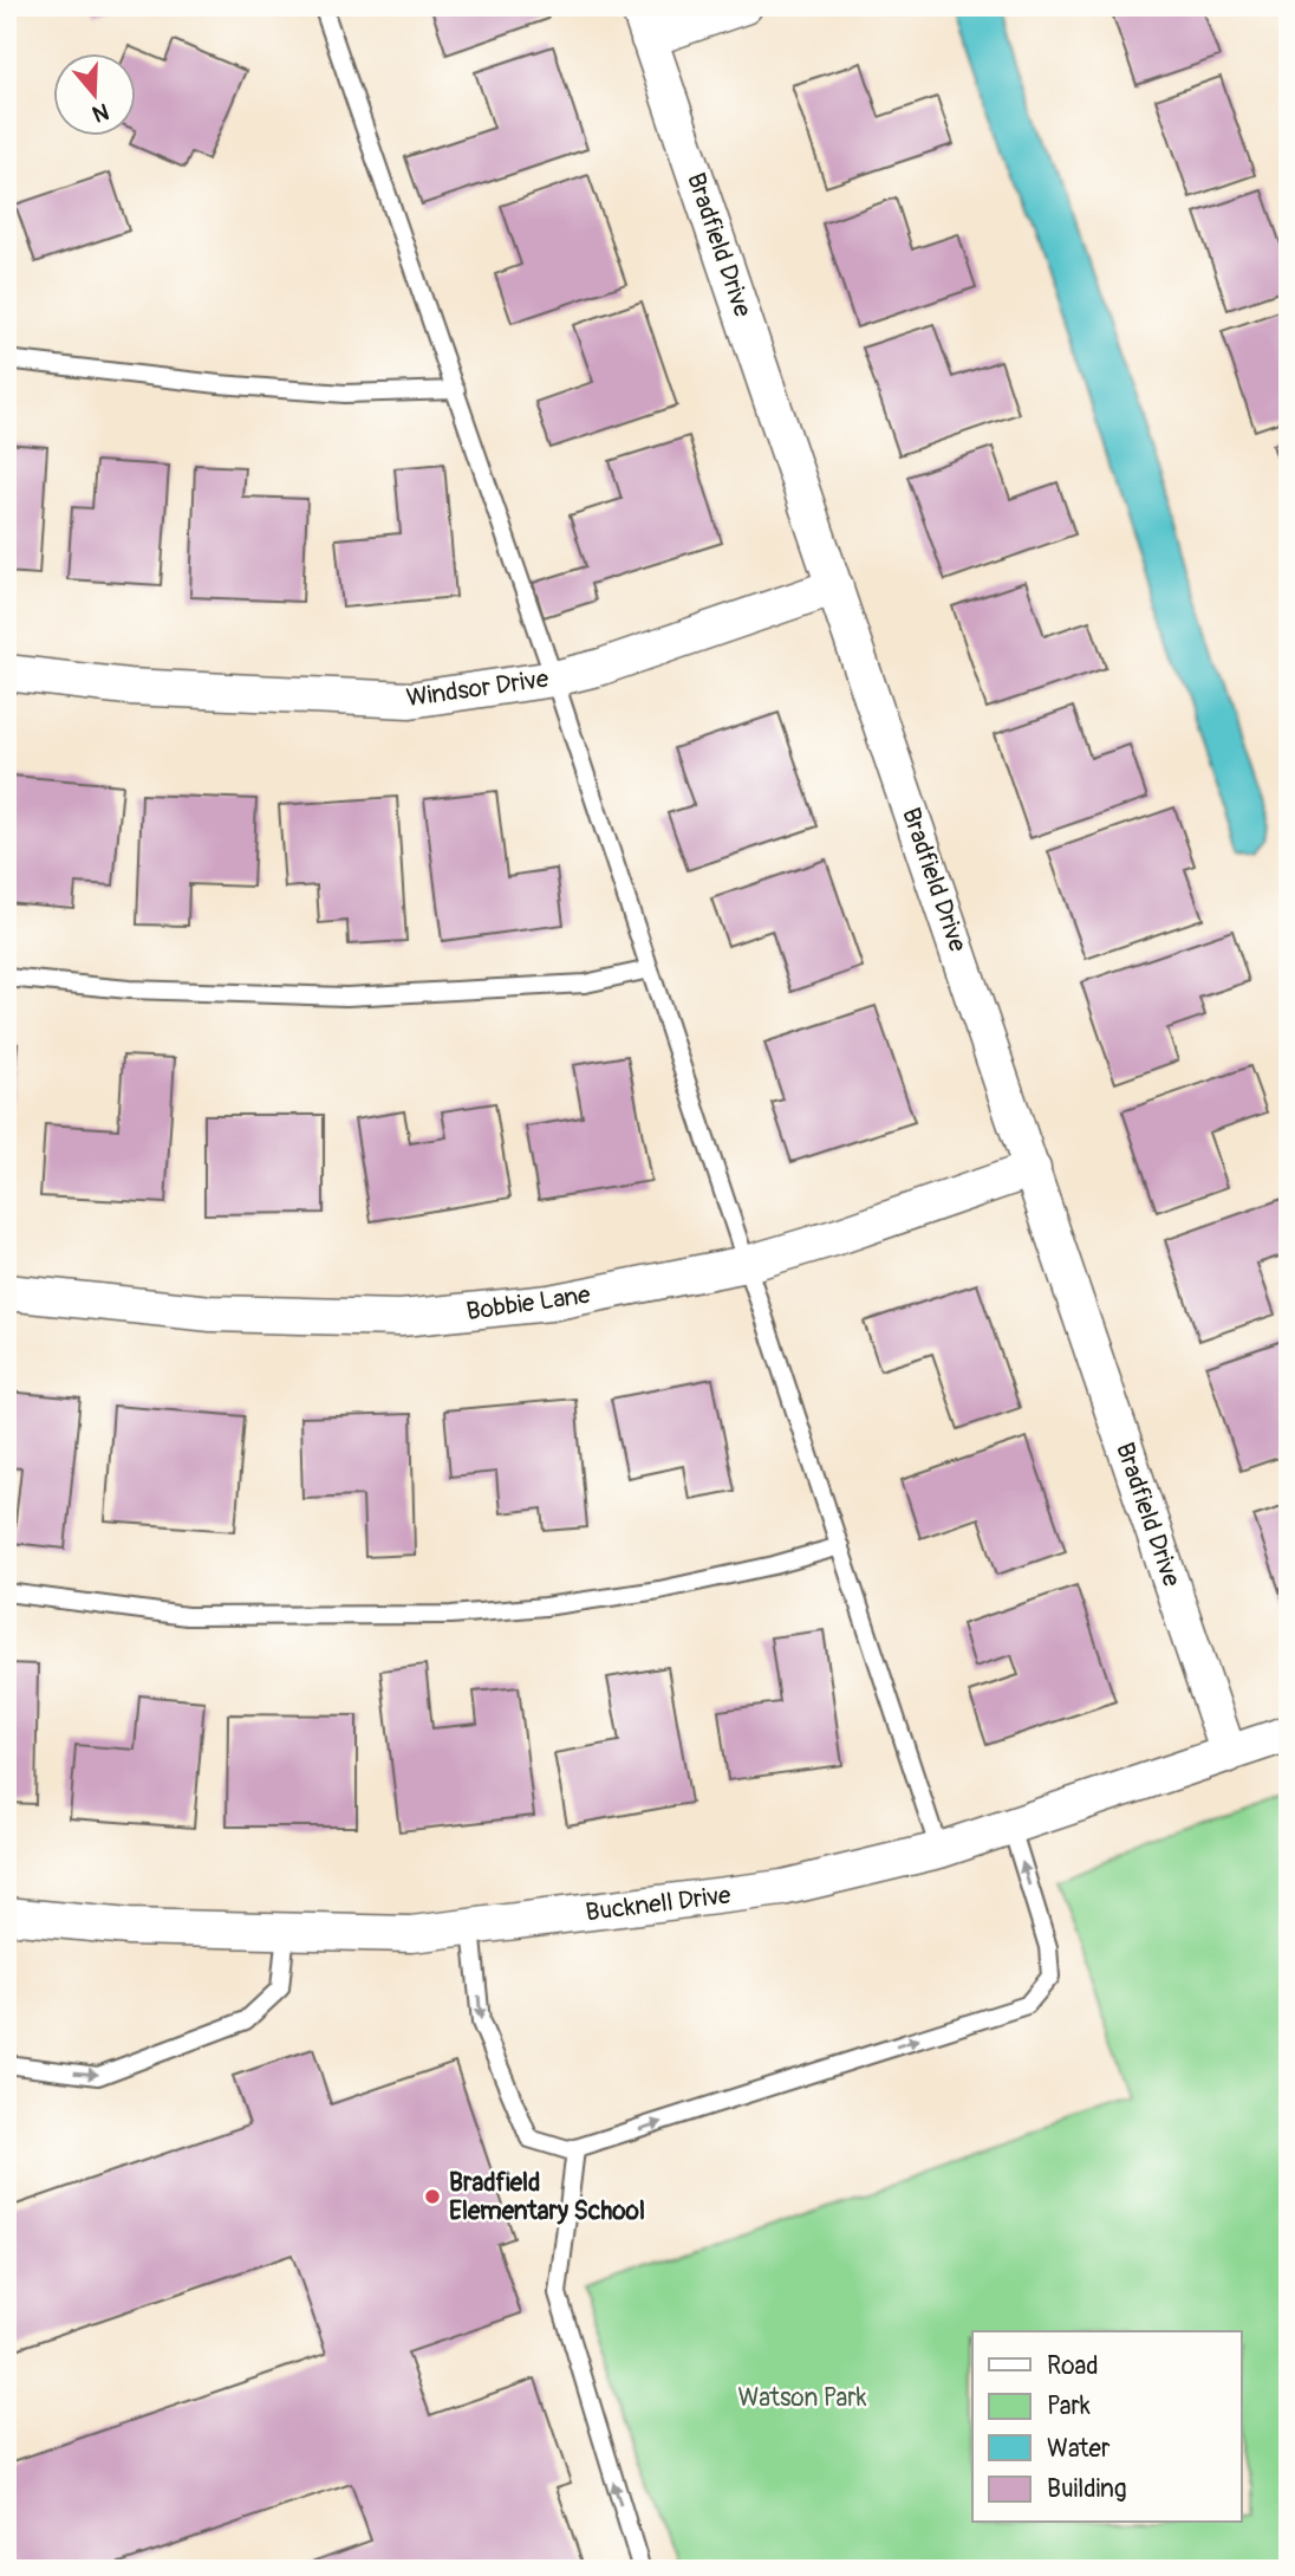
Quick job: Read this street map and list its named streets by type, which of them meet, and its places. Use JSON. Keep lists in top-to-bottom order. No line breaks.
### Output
{"streets":{"street":["Bradfield Drive","Windsor Drive","Bobbie Lane","Bucknell Drive"]},"crossings":[["Bradfield Drive","Windsor Drive"],["Bradfield Drive","Bobbie Lane"],["Bradfield Drive","Bucknell Drive"]],"parks":["Watson Park"],"places":["Bradfield Elementary School"],"legend":["Road","Park","Water","Building"],"north":"bottom"}
